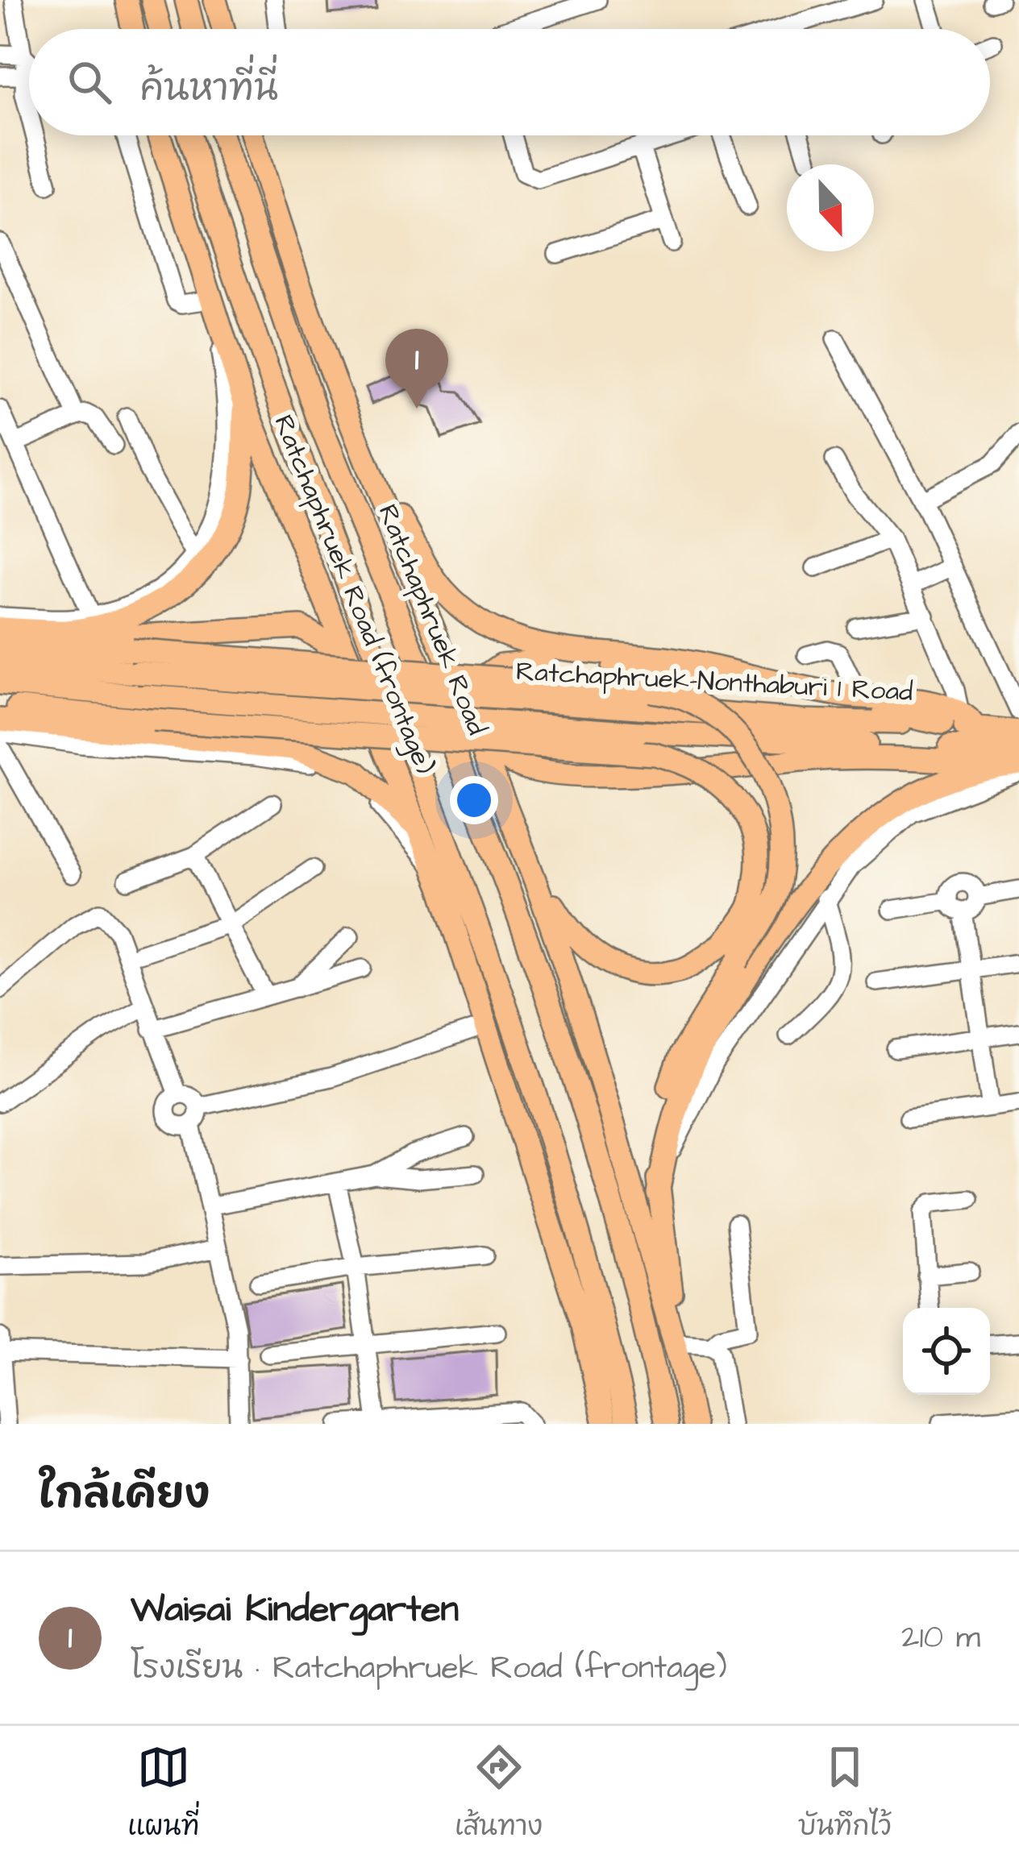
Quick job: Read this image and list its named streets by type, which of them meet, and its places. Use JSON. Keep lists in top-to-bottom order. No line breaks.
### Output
{"streets":{"main road":["Ratchaphruek Road (frontage)","Ratchaphruek Road","Ratchaphruek-Nonthaburi 1 Road"]},"north":"bottom","page":{"search":"ค้นหาที่นี่","pins":"1","heading":"ใกล้เคียง","list":[{"mark":"1","name":"Waisai Kindergarten","note":"โรงเรียน · Ratchaphruek Road (frontage)","value":"210 m"}],"nav":["แผนที่","เส้นทาง","บันทึกไว้"]}}
